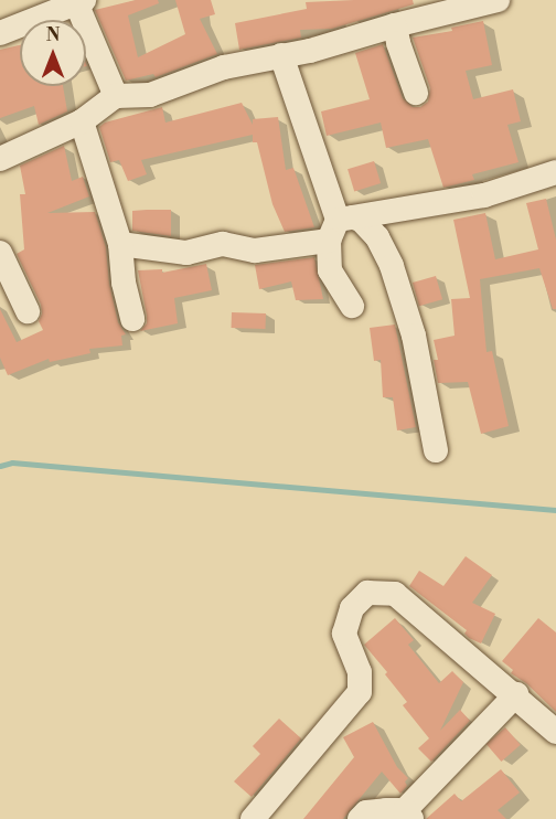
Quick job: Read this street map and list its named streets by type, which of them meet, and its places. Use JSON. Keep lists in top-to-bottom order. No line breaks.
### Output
{"north":"top"}
